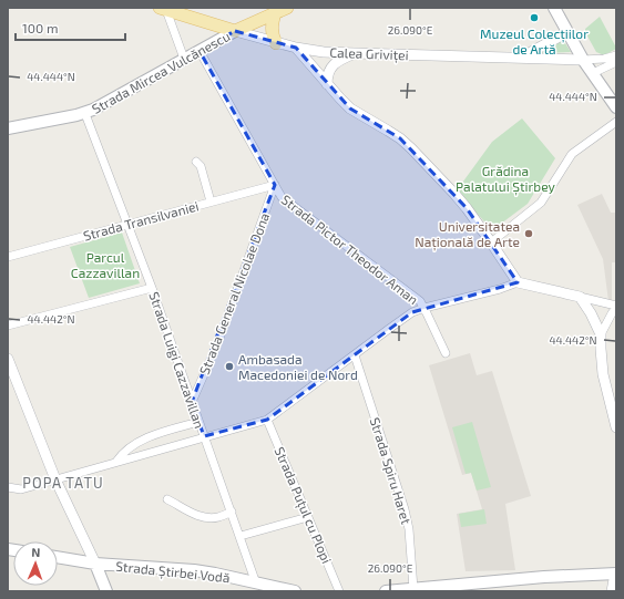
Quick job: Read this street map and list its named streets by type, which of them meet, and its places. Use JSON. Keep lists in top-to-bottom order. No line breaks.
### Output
{"streets":{"main road":["Calea Griviței","Strada Mircea Vulcănescu","Strada Știrbei Vodă"],"street":["Strada Transilvaniei","Strada Pictor Theodor Aman","Strada General Nicolae Dona","Strada Luigi Cazzavillan","Strada Spiru Haret","Strada Puțul cu Plopi"]},"crossings":[["Calea Griviței","Strada Mircea Vulcănescu"],["Strada Mircea Vulcănescu","Strada Pictor Theodor Aman"],["Strada Mircea Vulcănescu","Strada Luigi Cazzavillan"],["Strada Transilvaniei","Strada Pictor Theodor Aman"],["Strada Transilvaniei","Strada General Nicolae Dona"],["Strada Transilvaniei","Strada Luigi Cazzavillan"],["Strada Pictor Theodor Aman","Strada General Nicolae Dona"],["Strada General Nicolae Dona","Strada Luigi Cazzavillan"],["Strada Luigi Cazzavillan","Strada Știrbei Vodă"]],"districts":["POPA TATU"],"parks":["Grădina Palatului Știrbey","Parcul Cazzavillan"],"places":["Muzeul Colecțiilor de Artă","Universitatea Națională de Arte","Ambasada Macedoniei de Nord"],"scale_bar":"100 m","north":"top","coordinates":["26.090°E","44.444°N","44.442°N"]}
